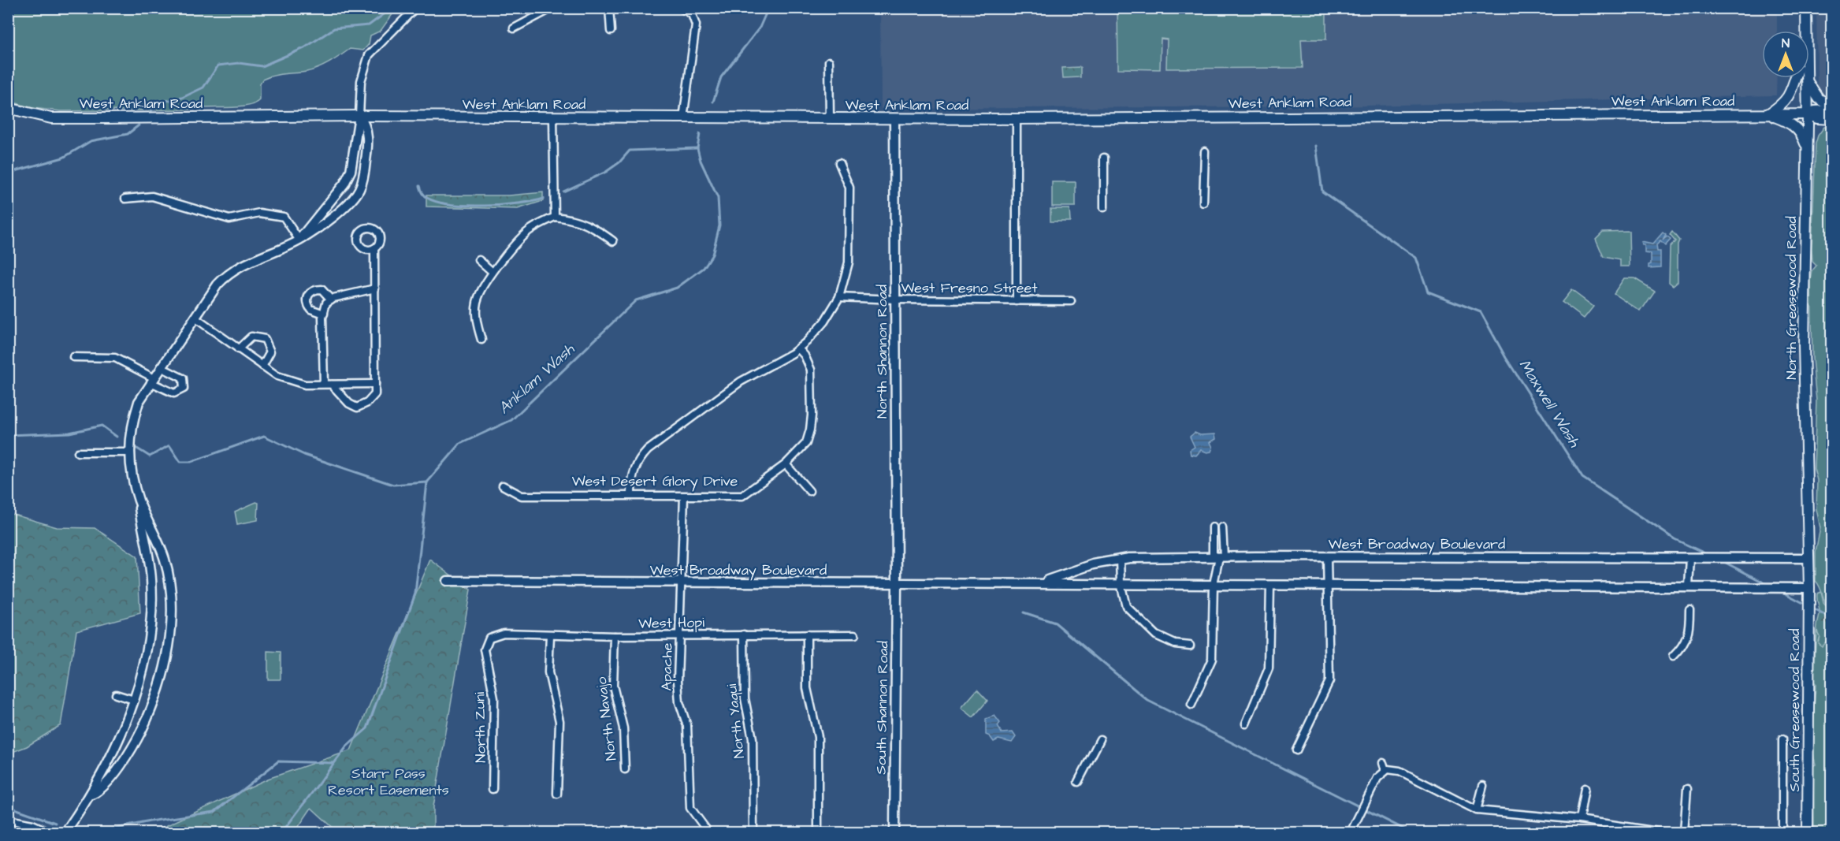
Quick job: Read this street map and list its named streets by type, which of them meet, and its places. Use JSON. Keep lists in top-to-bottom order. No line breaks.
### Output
{"streets":{"main road":["West Anklam Road","North Greasewood Road","South Greasewood Road"],"street":["West Fresno Street","North Shannon Road","West Desert Glory Drive","West Broadway Boulevard","West Hopi","Apache","South Shannon Road","North Navajo","North Yaqui","North Zuni"]},"crossings":[["West Anklam Road","North Greasewood Road"],["West Anklam Road","North Shannon Road"],["West Fresno Street","North Shannon Road"],["North Greasewood Road","West Broadway Boulevard"],["North Greasewood Road","South Greasewood Road"],["North Shannon Road","West Broadway Boulevard"],["North Shannon Road","South Shannon Road"],["West Desert Glory Drive","Apache"],["West Broadway Boulevard","Apache"],["West Broadway Boulevard","South Shannon Road"],["West Broadway Boulevard","South Greasewood Road"],["West Hopi","Apache"],["West Hopi","North Navajo"],["West Hopi","North Yaqui"],["West Hopi","North Zuni"]],"water":["Anklam Wash","Maxwell Wash"],"parks":["Starr Pass Resort Easements"],"north":"top"}
